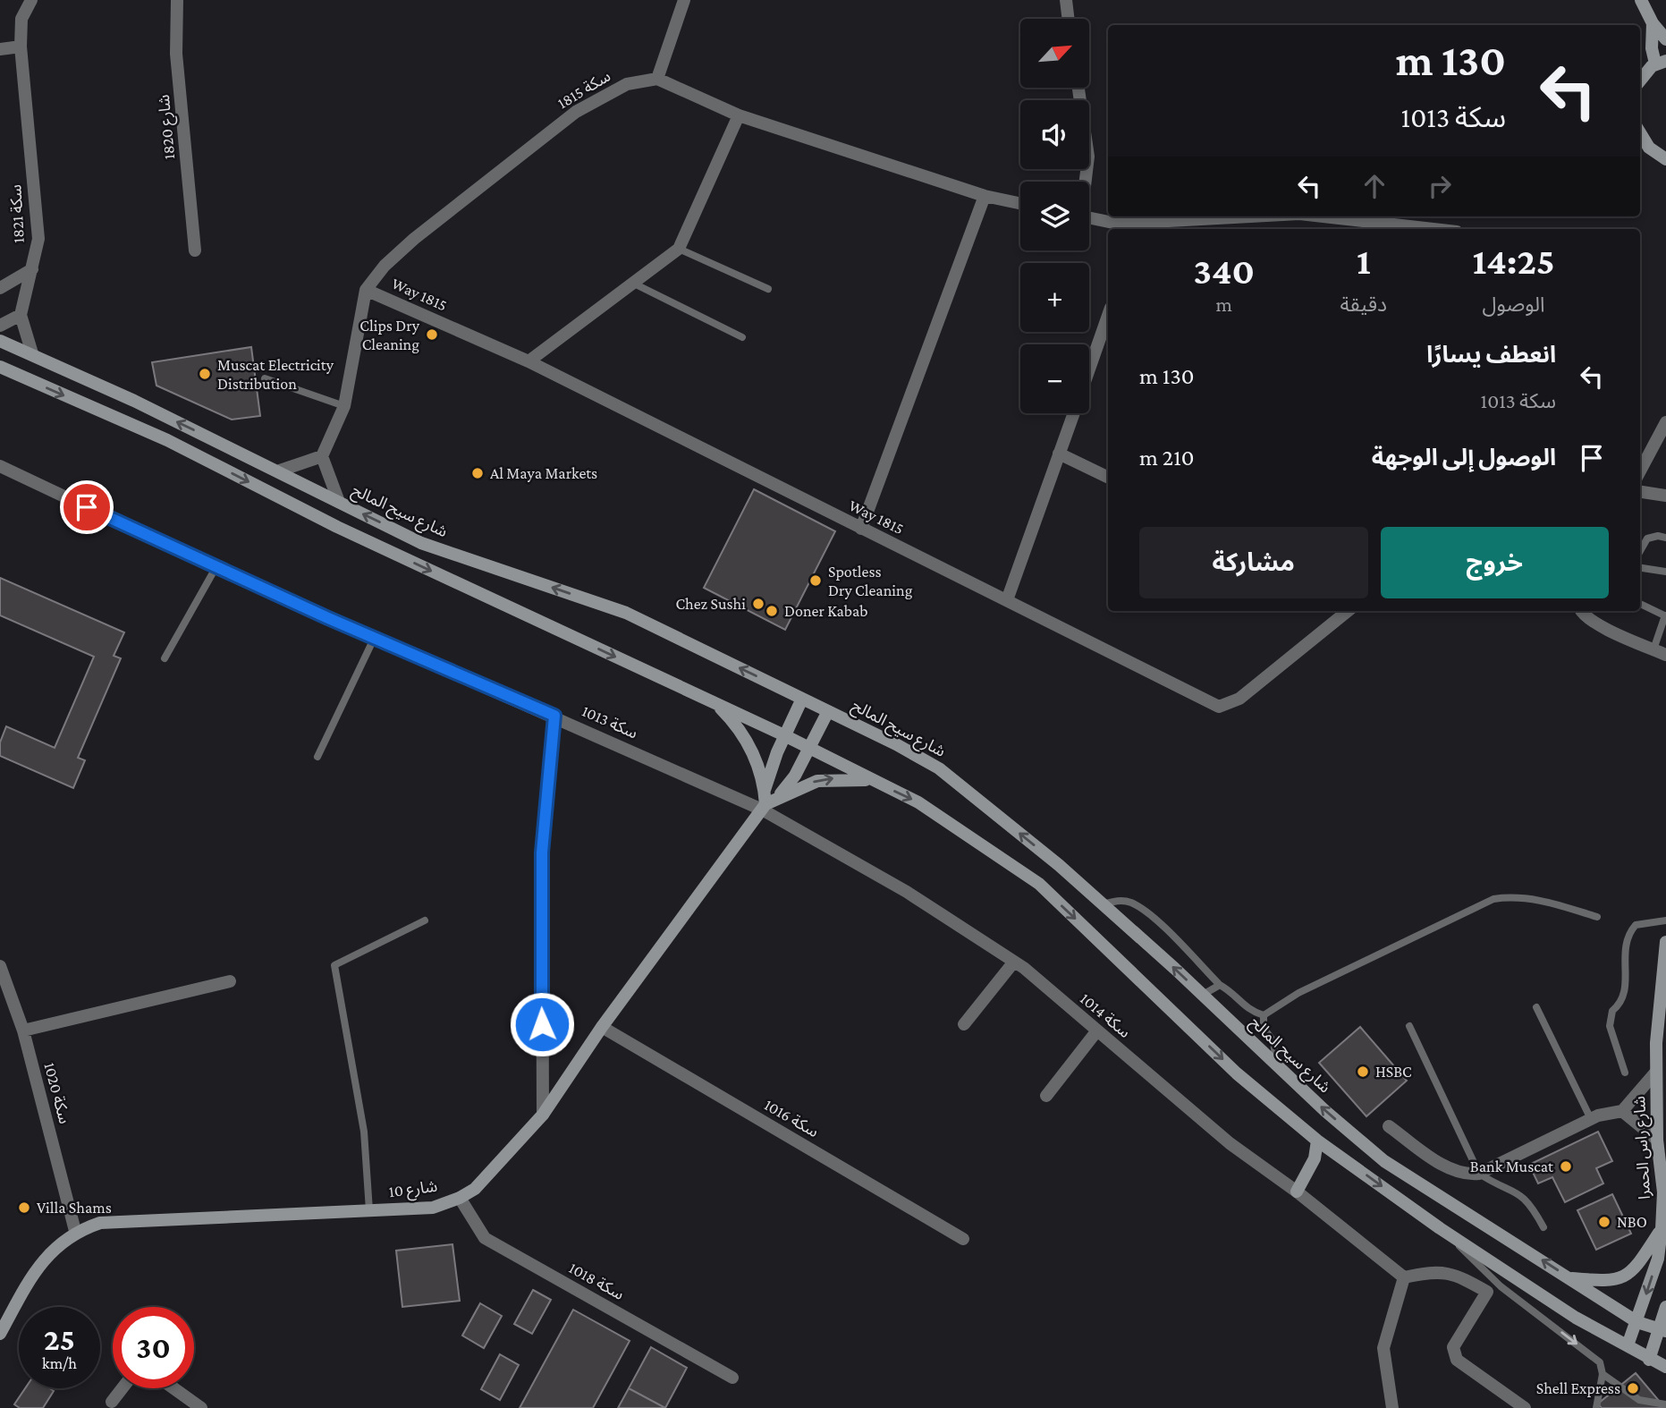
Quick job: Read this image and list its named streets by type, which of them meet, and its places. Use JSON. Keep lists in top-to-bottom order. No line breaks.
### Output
{"streets":{"street":["سكة 1815","1820 شارع","سكة 1821","Way 1815","شارع سيح المالح","سكة 1013","سكة 1014","سكة 1020","سكة 1016","شارع راس الحمرا","شارع 10","سكة 1018"]},"crossings":[["سكة 1815","Way 1815"],["شارع سيح المالح","شارع راس الحمرا"],["سكة 1013","سكة 1014"],["سكة 1013","شارع 10"],["سكة 1014","شارع 10"],["سكة 1020","شارع 10"],["سكة 1016","شارع 10"],["شارع 10","سكة 1018"]],"places":["Clips Dry Cleaning","Muscat Electricity Distribution","Al Maya Markets","Spotless Dry Cleaning","Chez Sushi","Doner Kabab","HSBC","Bank Muscat","Villa Shams","NBO","Shell Express"],"north":"top right","page":{"map_buttons":["+","−"],"turn":["130 m","سكة 1013"],"eta":["14:25","الوصول","1","دقيقة","340","m"],"list":[{"name":"انعطف يسارًا","note":"سكة 1013","value":"130 m"},{"name":"الوصول إلى الوجهة","value":"210 m"}],"buttons":["خروج","مشاركة"],"speed":"25 km/h","limit":"30"}}
